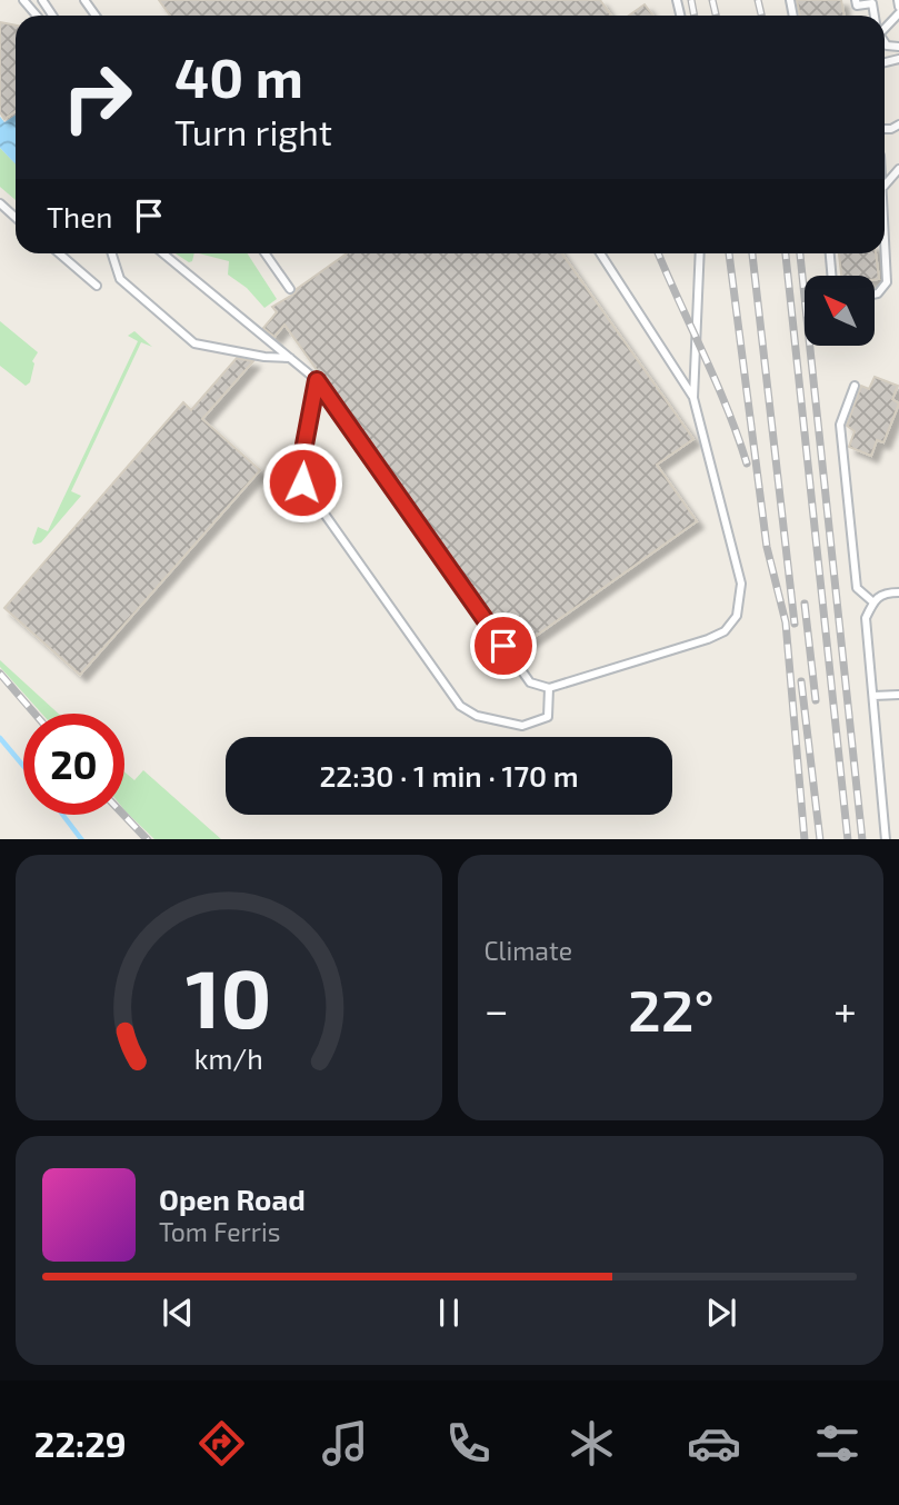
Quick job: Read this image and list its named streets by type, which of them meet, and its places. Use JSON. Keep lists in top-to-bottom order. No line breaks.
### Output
{"north":"top left","page":{"turn":["40 m","Turn right"],"then":"Then","limit":"20","trip":"22:30 · 1 min · 170 m","tile":"Climate","heat":["−","22°","+"],"song":["Open Road","Tom Ferris"],"tabs":"22:29","gauge":["10","km/h"]}}
